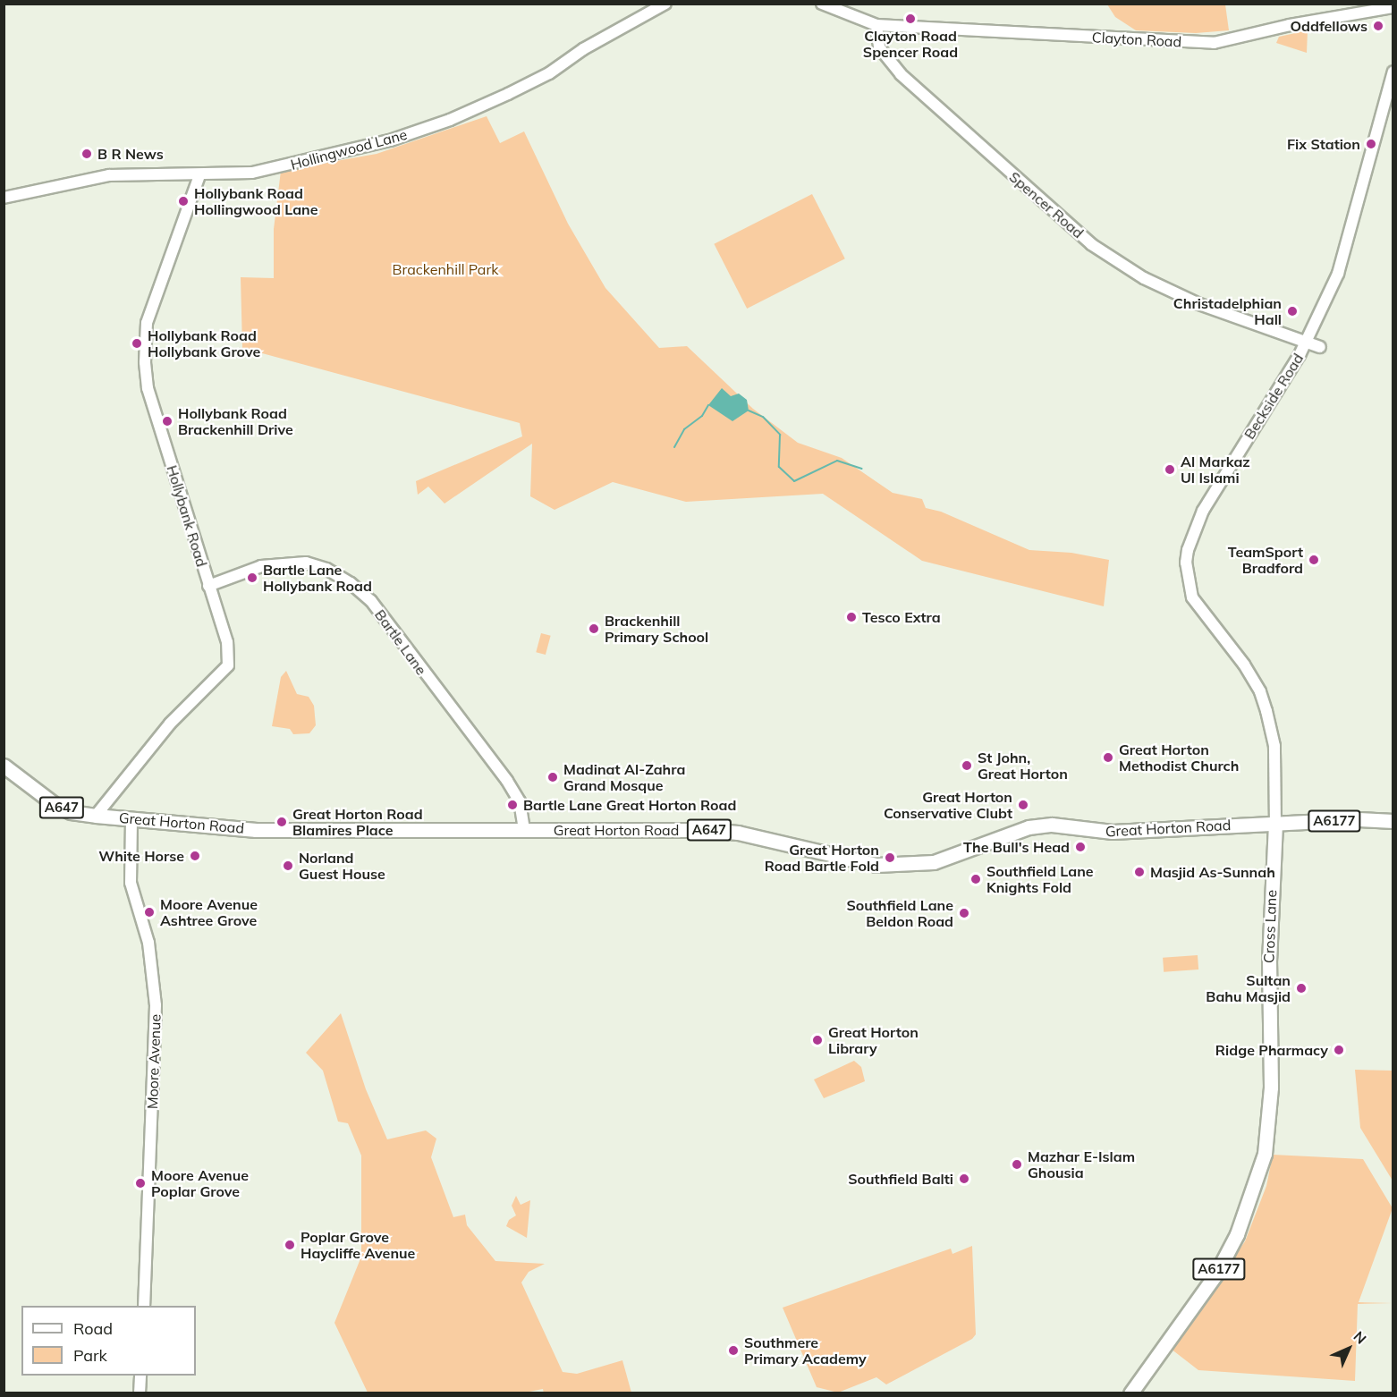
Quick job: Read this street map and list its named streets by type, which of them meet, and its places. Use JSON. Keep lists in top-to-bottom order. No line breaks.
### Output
{"streets":{"main road":["A647","A6177","Great Horton Road","Cross Lane"],"street":["Clayton Road","Hollingwood Lane","Spencer Road","Beckside Road","Hollybank Road","Bartle Lane","Moore Avenue"]},"crossings":[["Clayton Road","Spencer Road"],["Hollingwood Lane","Hollybank Road"],["Spencer Road","Beckside Road"],["Beckside Road","Great Horton Road"],["Beckside Road","Cross Lane"],["Hollybank Road","Bartle Lane"],["Hollybank Road","Great Horton Road"],["Bartle Lane","Great Horton Road"],["Great Horton Road","Cross Lane"],["Great Horton Road","Moore Avenue"]],"parks":["Brackenhill Park"],"places":["Clayton Road Spencer Road","Oddfellows","Fix Station","B R News","Hollybank Road Hollingwood Lane","Christadelphian Hall","Hollybank Road Hollybank Grove","Hollybank Road Brackenhill Drive","Al Markaz Ul Islami","TeamSport Bradford","Bartle Lane Hollybank Road","Tesco Extra","Brackenhill Primary School","Great Horton Methodist Church","St John, Great Horton","Madinat Al-Zahra Grand Mosque","Bartle Lane Great Horton Road","Great Horton Conservative Clubt","Great Horton Road Blamires Place","The Bull's Head","White Horse","Great Horton Road Bartle Fold","Norland Guest House","Masjid As-Sunnah","Southfield Lane Knights Fold","Moore Avenue Ashtree Grove","Southfield Lane Beldon Road","Sultan Bahu Masjid","Great Horton Library","Ridge Pharmacy","Mazhar E-Islam Ghousia","Southfield Balti","Moore Avenue Poplar Grove","Poplar Grove Haycliffe Avenue","Southmere Primary Academy"],"legend":["Road","Park"],"north":"top right"}
